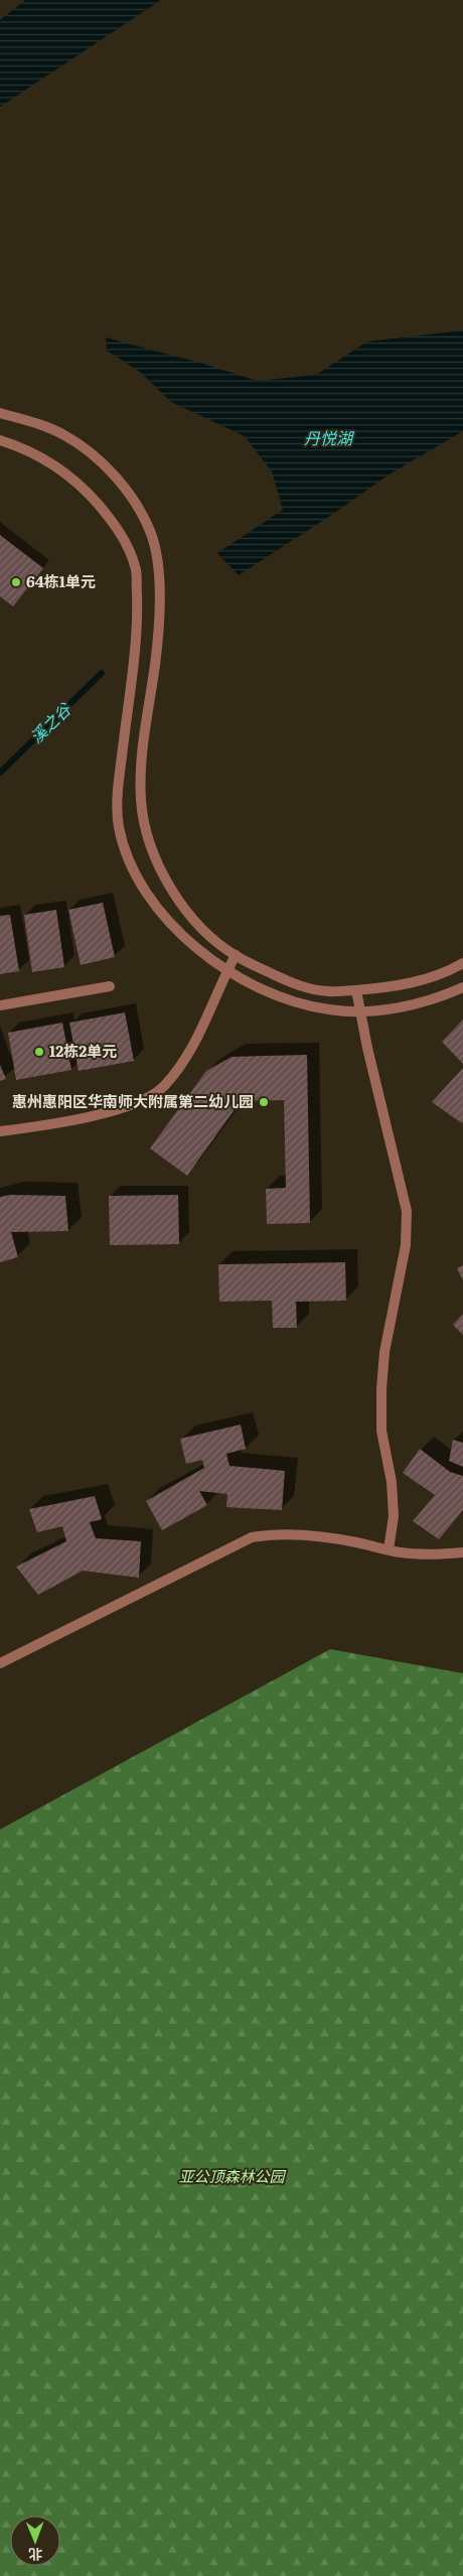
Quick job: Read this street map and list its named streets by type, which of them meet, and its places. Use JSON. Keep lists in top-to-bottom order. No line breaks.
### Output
{"water":["丹悦湖","溪之谷"],"parks":["亚公顶森林公园"],"places":["64栋1单元","12栋2单元","惠州惠阳区华南师大附属第二幼儿园"],"north":"bottom"}
